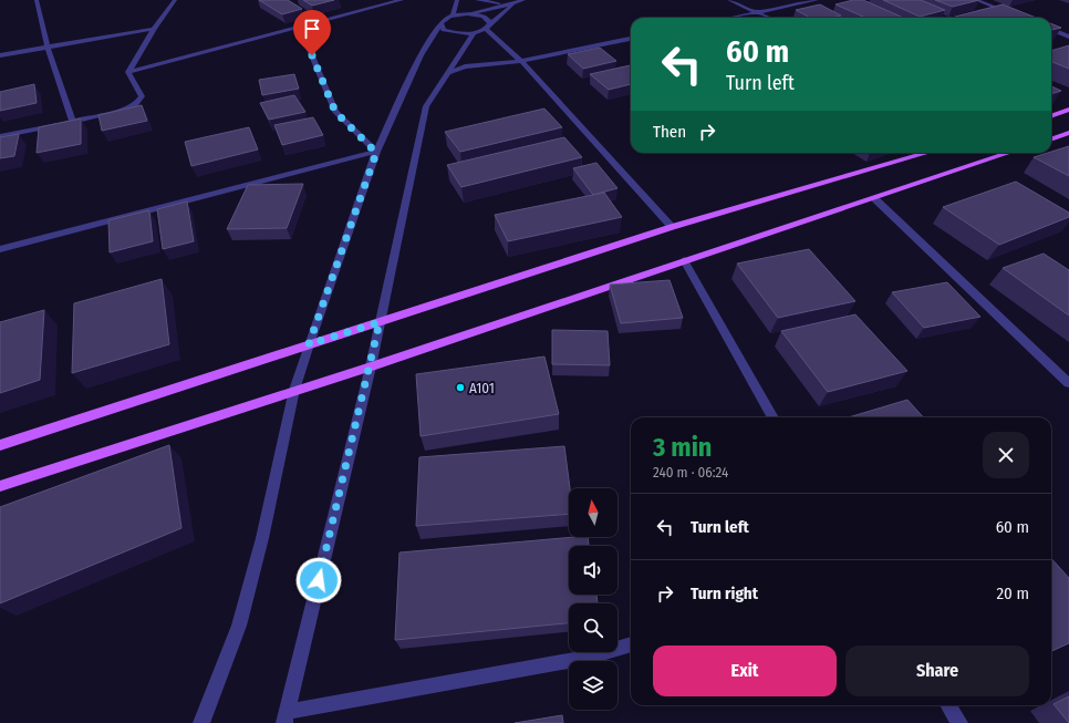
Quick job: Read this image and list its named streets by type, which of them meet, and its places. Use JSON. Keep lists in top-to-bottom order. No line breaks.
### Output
{"places":["A101"],"north":"top","page":{"turn":["60 m","Turn left"],"then":"Then","heading":["3 min","240 m · 06:24"],"list":[{"name":"Turn left","value":"60 m"},{"name":"Turn right","value":"20 m"}],"buttons":["Exit","Share"]}}
